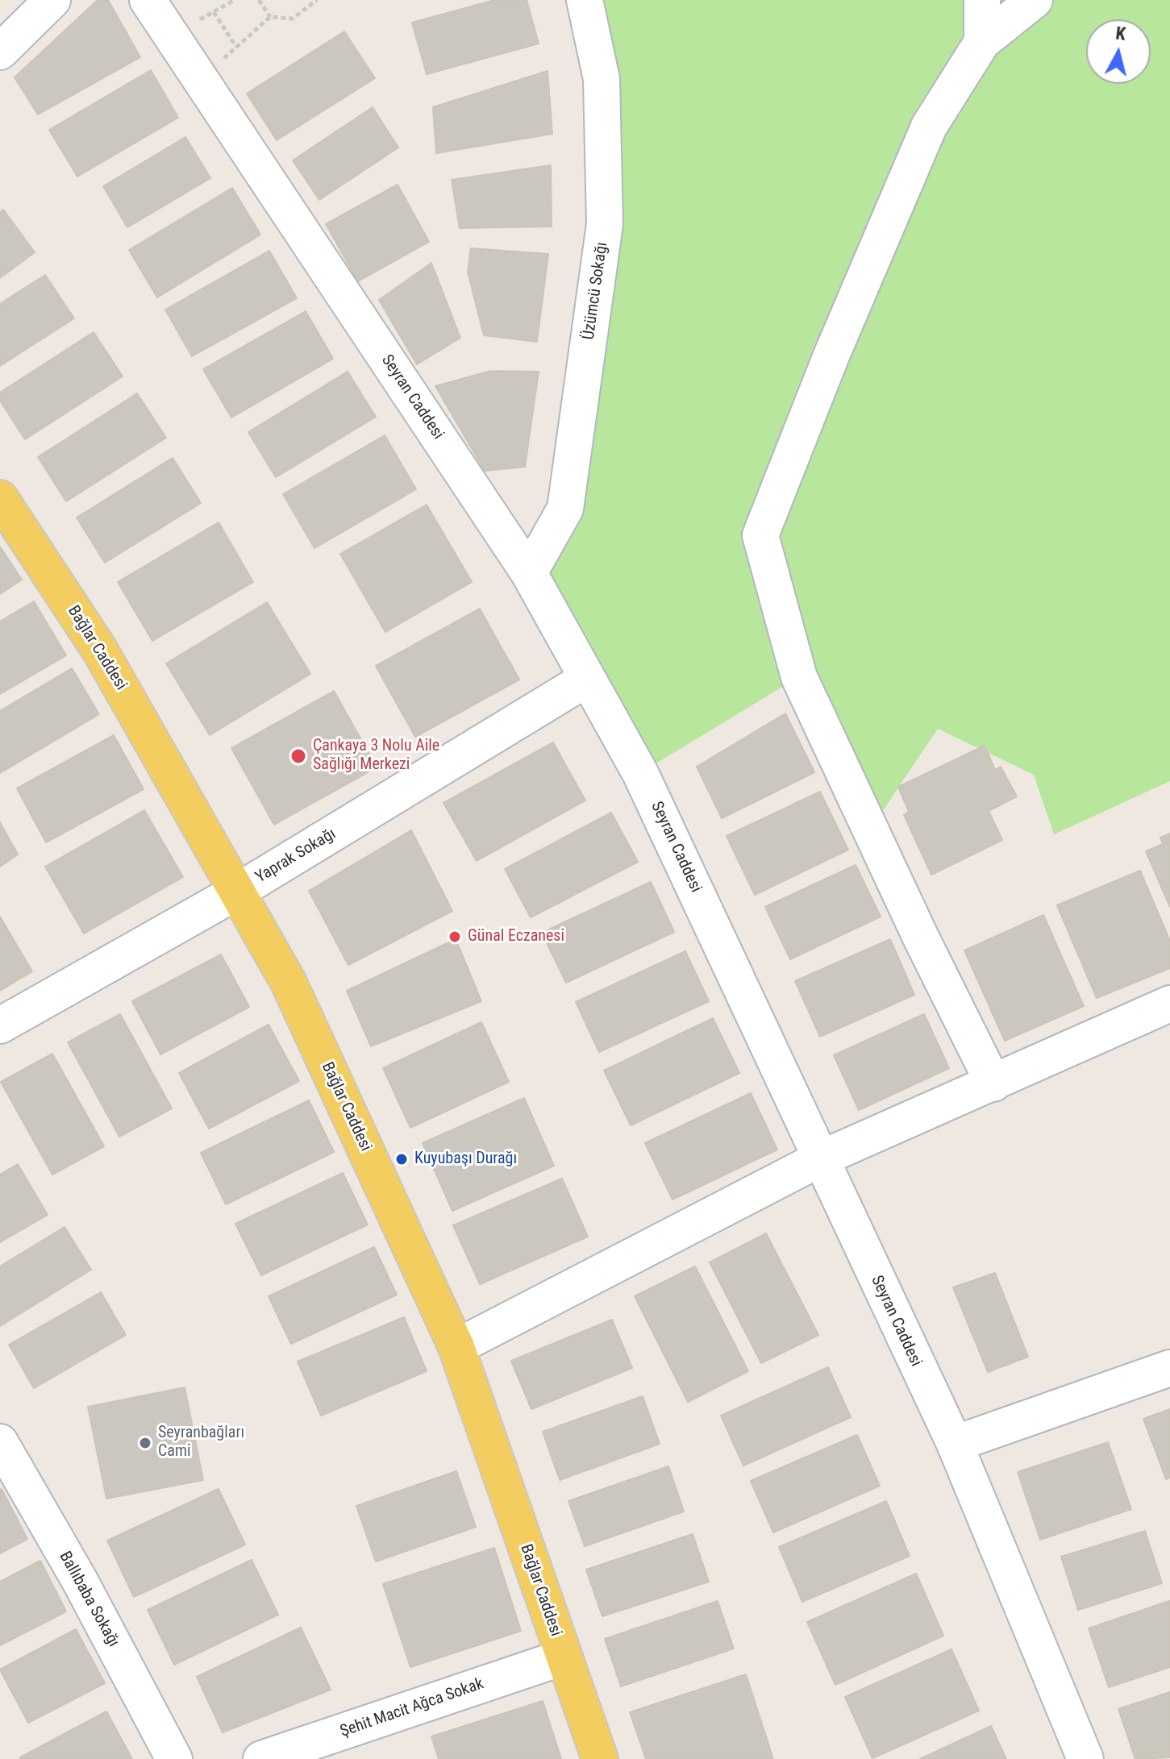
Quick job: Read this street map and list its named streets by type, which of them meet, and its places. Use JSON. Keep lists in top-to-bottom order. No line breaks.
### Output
{"streets":{"main road":["Bağlar Caddesi"],"street":["Üzümcü Sokağı","Seyran Caddesi","Yaprak Sokağı","Ballıbaba Sokağı","Şehit Macit Ağca Sokak"]},"crossings":[["Üzümcü Sokağı","Seyran Caddesi"],["Seyran Caddesi","Yaprak Sokağı"],["Bağlar Caddesi","Yaprak Sokağı"],["Bağlar Caddesi","Şehit Macit Ağca Sokak"]],"places":["Çankaya 3 Nolu Aile Sağlığı Merkezi","Günal Eczanesi","Kuyubaşı Durağı","Seyranbağları Cami"],"north":"top"}
